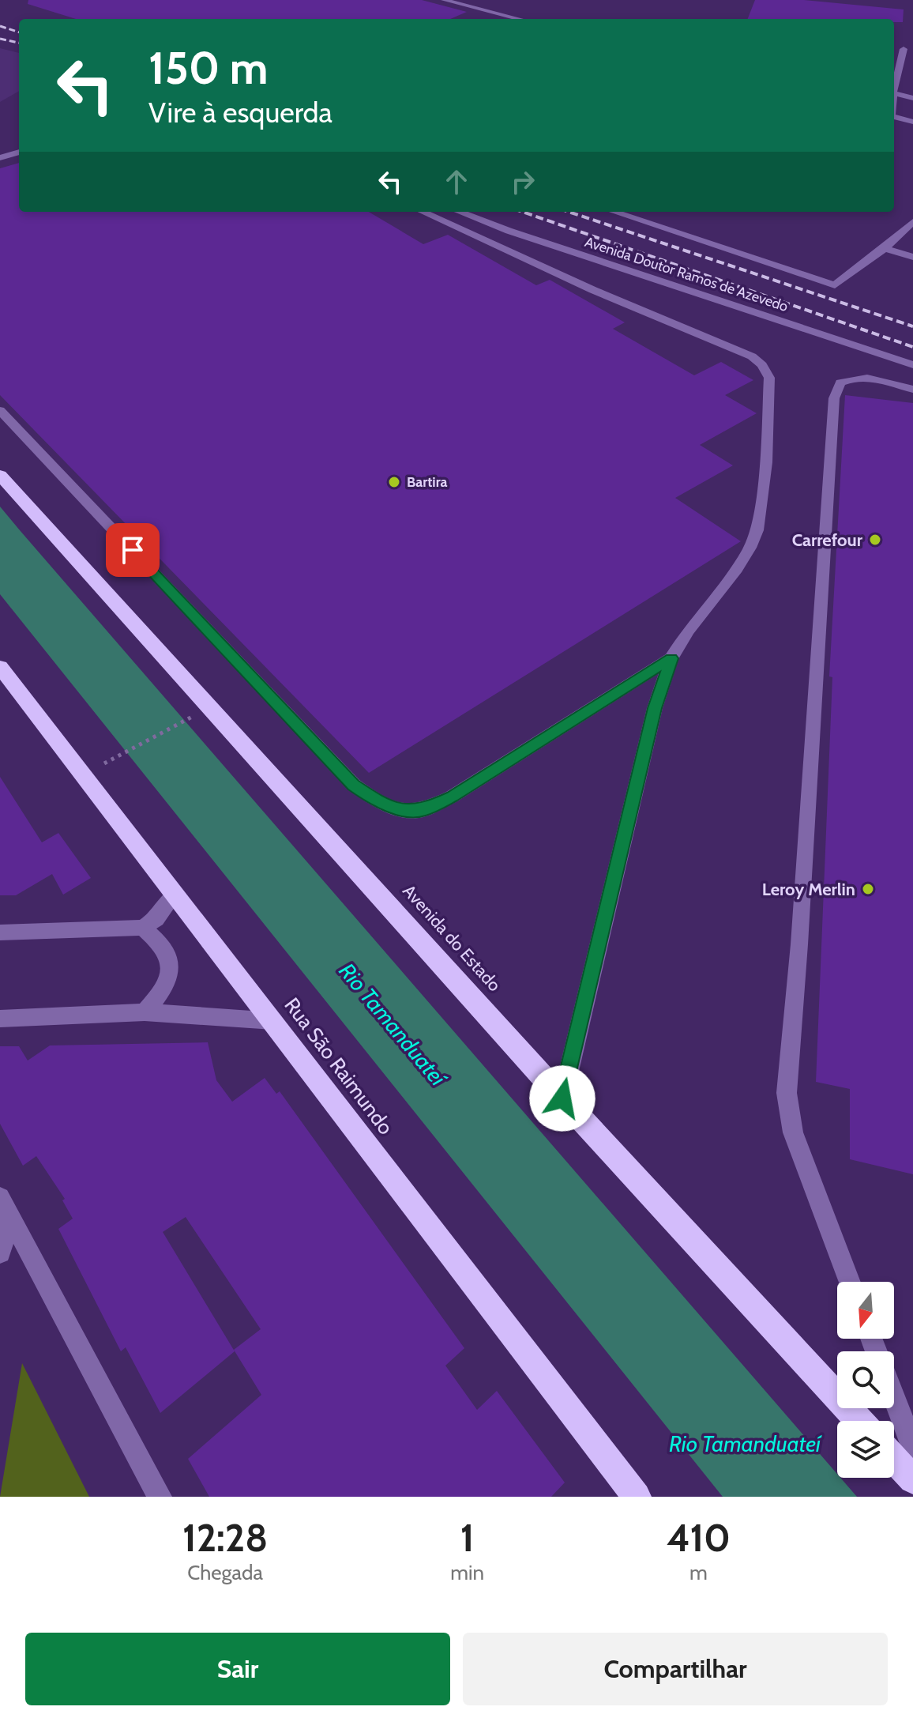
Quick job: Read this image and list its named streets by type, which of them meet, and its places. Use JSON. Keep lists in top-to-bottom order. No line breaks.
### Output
{"streets":{"highway":["Avenida do Estado","Rua São Raimundo"],"street":["Avenida Doutor Ramos de Azevedo"]},"water":["Rio Tamanduateí"],"places":["Bartira","Carrefour","Leroy Merlin"],"north":"bottom","page":{"turn":["150 m","Vire à esquerda"],"eta":["12:28","Chegada","1","min","410","m"],"buttons":["Sair","Compartilhar"]}}
